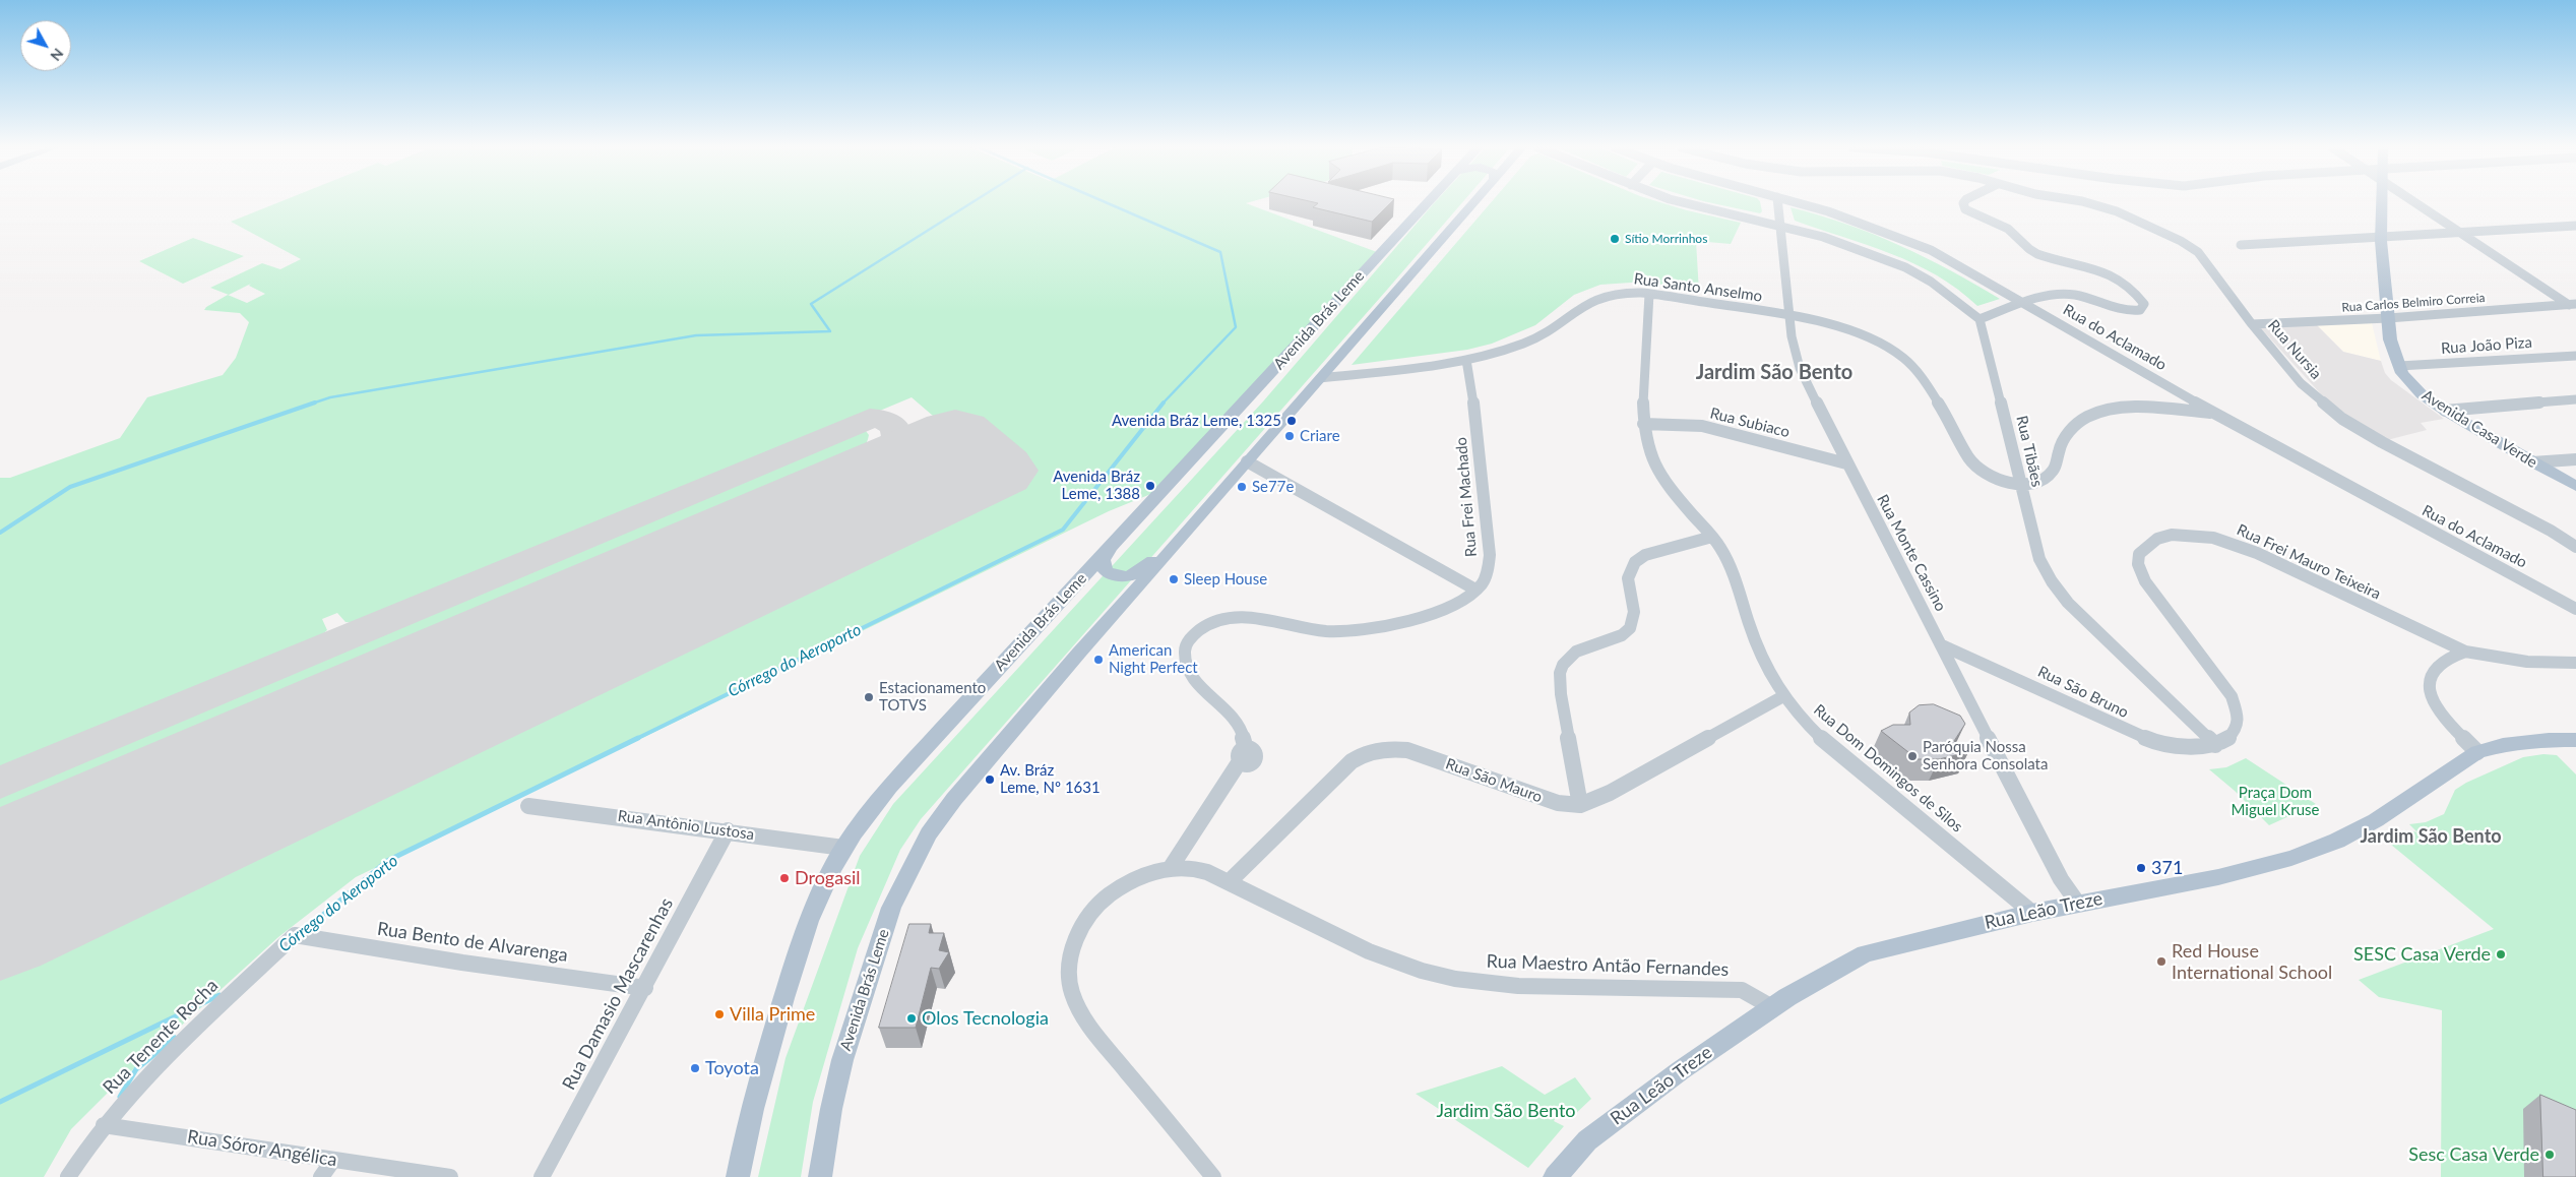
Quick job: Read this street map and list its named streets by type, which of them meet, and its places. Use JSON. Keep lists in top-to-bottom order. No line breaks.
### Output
{"streets":{"main road":["Avenida Brás Leme","Avenida Casa Verde","Rua Leão Treze"],"street":["Rua Santo Anselmo","Rua Carlos Belmiro Correia","Rua do Aclamado","Rua João Piza","Rua Nursia","Rua Subiaco","Rua Tibães","Rua Frei Machado","Rua Monte Cassino","Rua Frei Mauro Teixeira","Rua São Bruno","Rua Dom Domingos de Silos","Rua São Mauro","Rua Antônio Lustosa","Rua Bento de Alvarenga","Rua Maestro Antão Fernandes","Rua Damasio Mascarenhas","Rua Tenente Rocha","Rua Sóror Angélica"]},"crossings":[["Rua Santo Anselmo","Avenida Brás Leme"],["Rua Santo Anselmo","Rua Tibães"],["Rua Santo Anselmo","Rua Frei Machado"],["Rua Santo Anselmo","Rua Monte Cassino"],["Rua Santo Anselmo","Rua Dom Domingos de Silos"],["Rua Carlos Belmiro Correia","Rua Nursia"],["Rua Carlos Belmiro Correia","Avenida Casa Verde"],["Avenida Brás Leme","Rua Antônio Lustosa"],["Rua João Piza","Avenida Casa Verde"],["Rua Subiaco","Rua Monte Cassino"],["Rua Subiaco","Rua Dom Domingos de Silos"],["Rua Tibães","Rua Frei Mauro Teixeira"],["Rua Tibães","Rua São Bruno"],["Rua Frei Machado","Rua Maestro Antão Fernandes"],["Rua Monte Cassino","Rua São Bruno"],["Rua Monte Cassino","Rua Leão Treze"],["Rua Frei Mauro Teixeira","Rua São Bruno"],["Rua Dom Domingos de Silos","Rua São Mauro"],["Rua Dom Domingos de Silos","Rua Leão Treze"],["Rua São Mauro","Rua Maestro Antão Fernandes"],["Rua Antônio Lustosa","Rua Damasio Mascarenhas"],["Rua Leão Treze","Rua Maestro Antão Fernandes"],["Rua Bento de Alvarenga","Rua Damasio Mascarenhas"],["Rua Bento de Alvarenga","Rua Tenente Rocha"],["Rua Tenente Rocha","Rua Sóror Angélica"]],"districts":["Jardim São Bento","Jardim São Bento"],"water":["Córrego do Aeroporto"],"parks":["Praça Dom Miguel Kruse","Jardim São Bento"],"places":["Sítio Morrinhos","Avenida Bráz Leme, 1325","Criare","Avenida Bráz Leme, 1388","Se77e","Sleep House","American Night Perfect","Estacionamento TOTVS","Paróquia Nossa Senhora Consolata","Av. Bráz Leme, Nº 1631","371","Drogasil","SESC Casa Verde","Red House International School","Villa Prime","Olos Tecnologia","Toyota","Sesc Casa Verde"],"north":"bottom right"}
